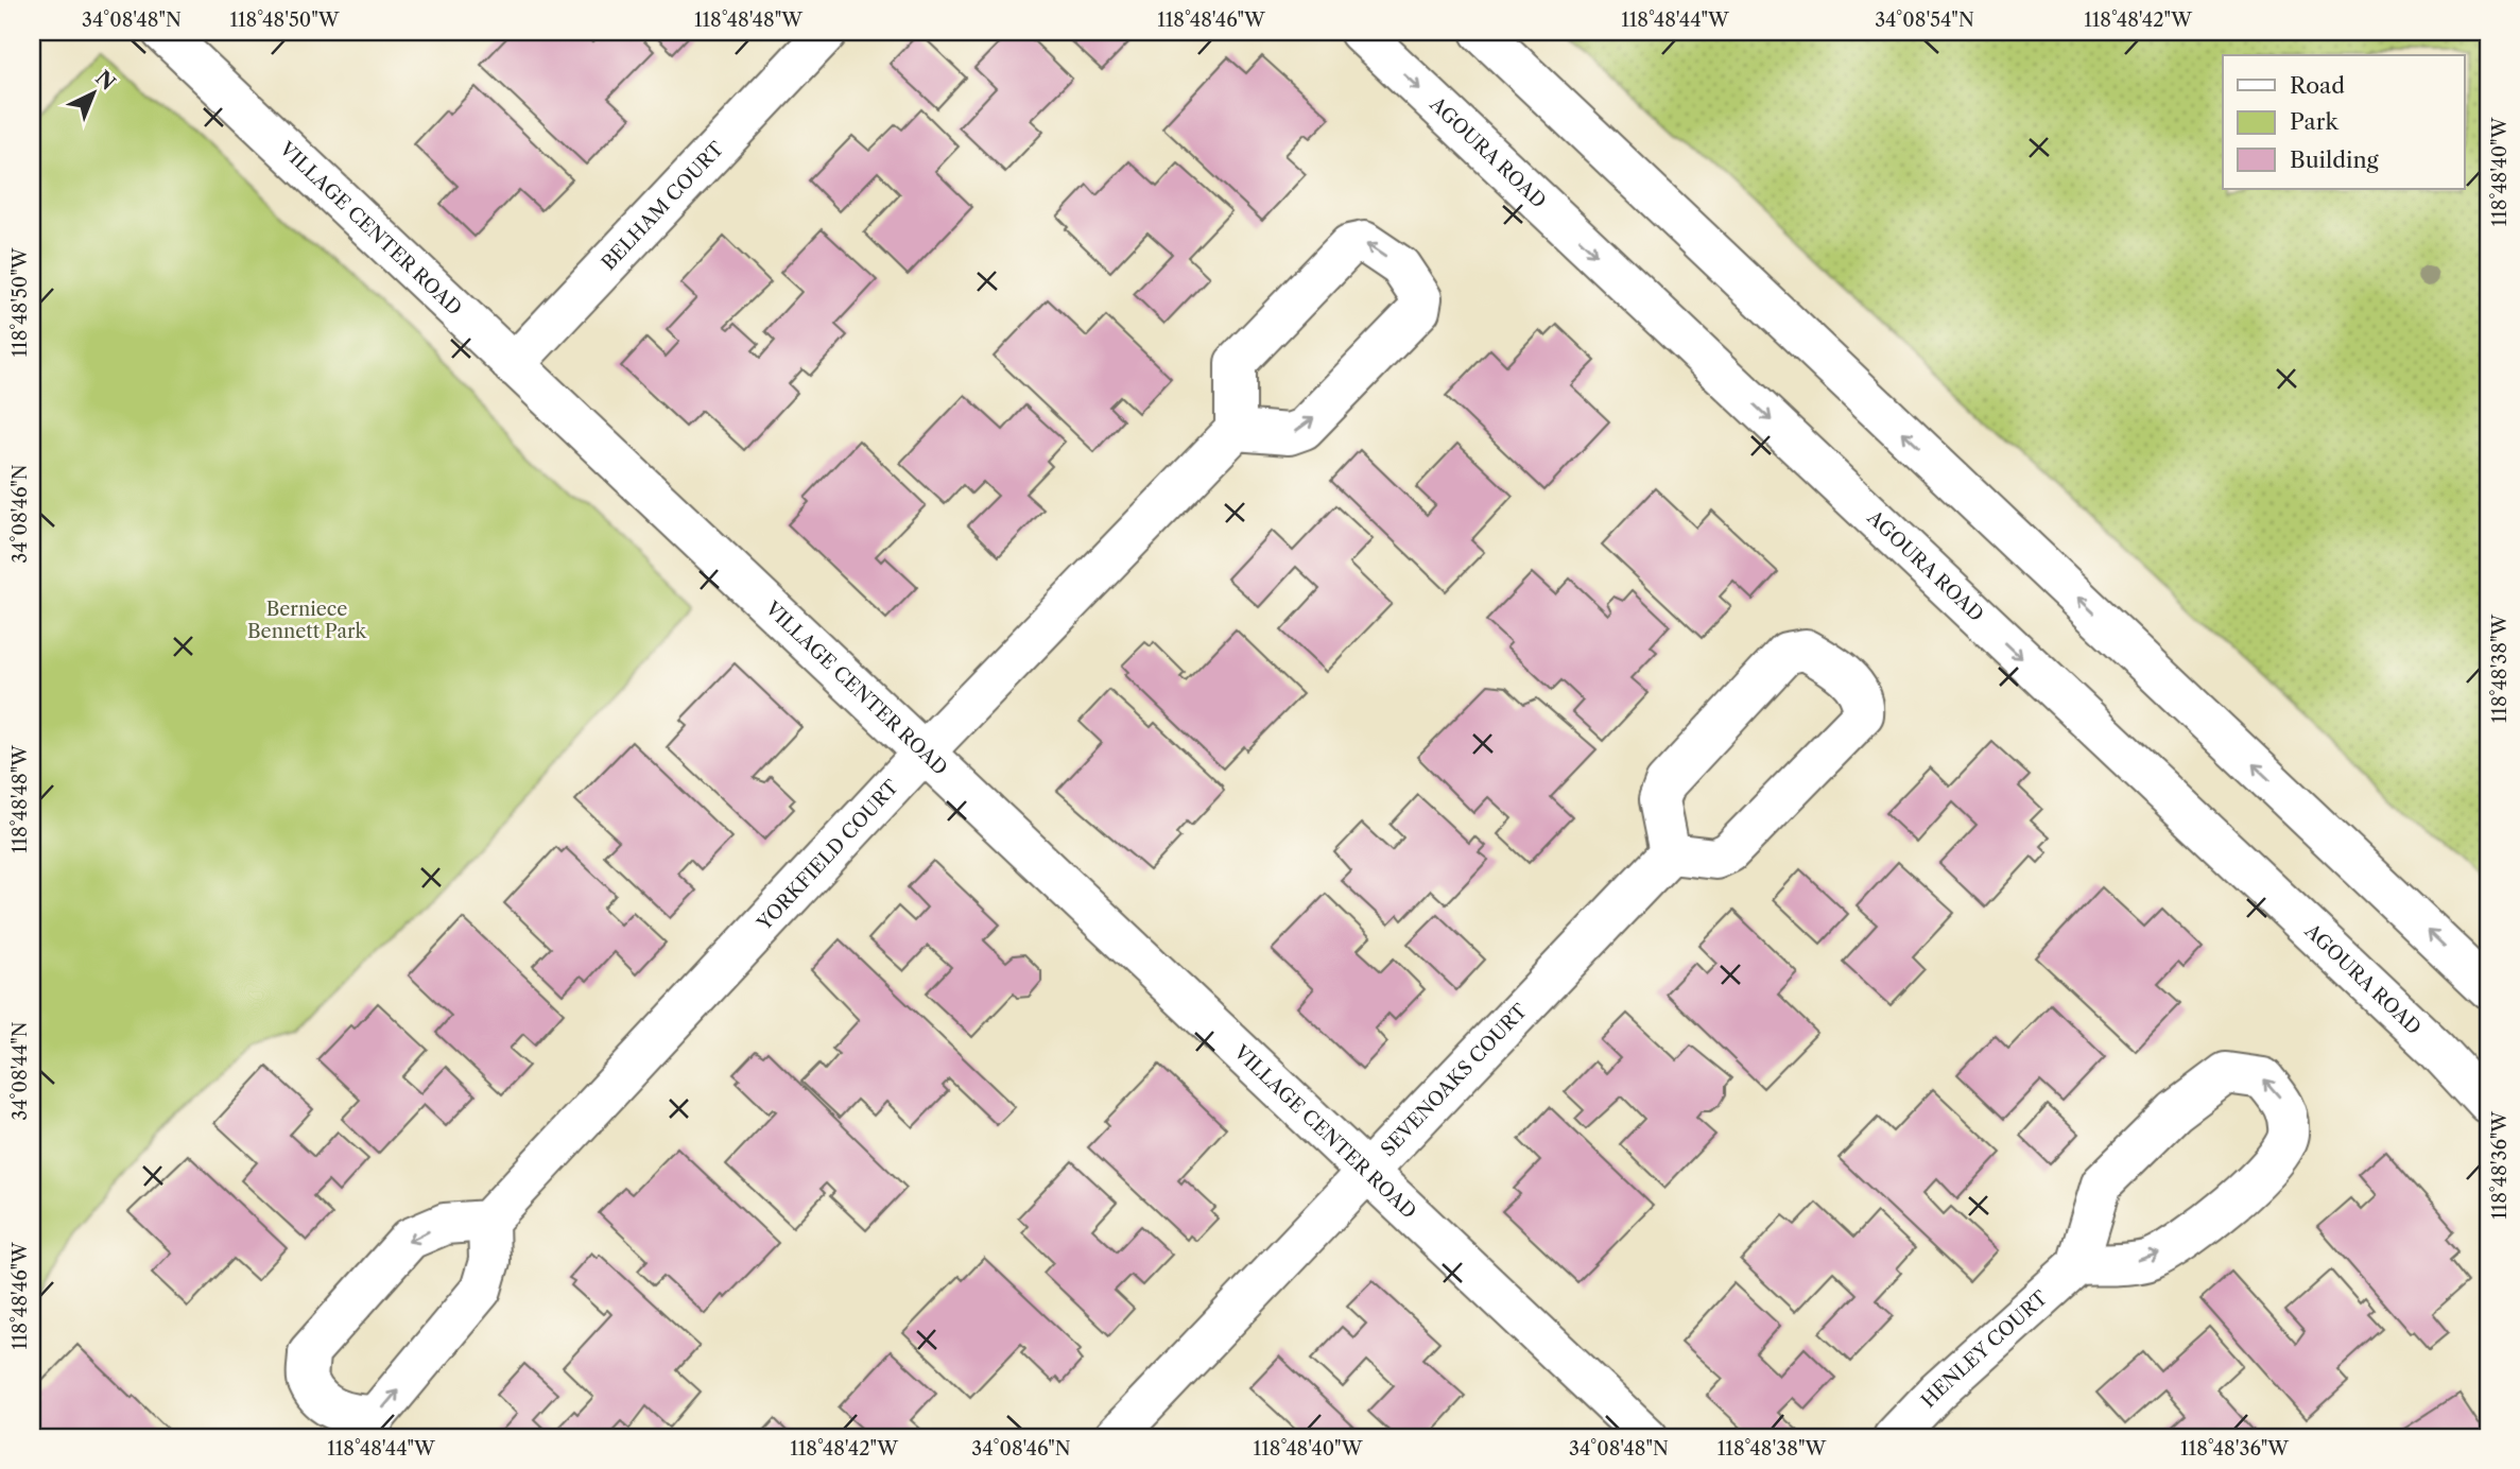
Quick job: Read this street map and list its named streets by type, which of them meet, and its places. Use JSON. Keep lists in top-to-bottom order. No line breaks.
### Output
{"streets":{"street":["AGOURA ROAD","BELHAM COURT","VILLAGE CENTER ROAD","YORKFIELD COURT","SEVENOAKS COURT","HENLEY COURT"]},"crossings":[["BELHAM COURT","VILLAGE CENTER ROAD"],["VILLAGE CENTER ROAD","YORKFIELD COURT"],["VILLAGE CENTER ROAD","SEVENOAKS COURT"]],"parks":["Berniece Bennett Park"],"legend":["Road","Park","Building"],"north":"top right","coordinates":["34°08'48\"N","118°48'50\"W","118°48'48\"W","118°48'46\"W","118°48'44\"W","34°08'54\"N","118°48'42\"W","118°48'40\"W","34°08'46\"N","118°48'38\"W","34°08'44\"N","118°48'36\"W"]}
